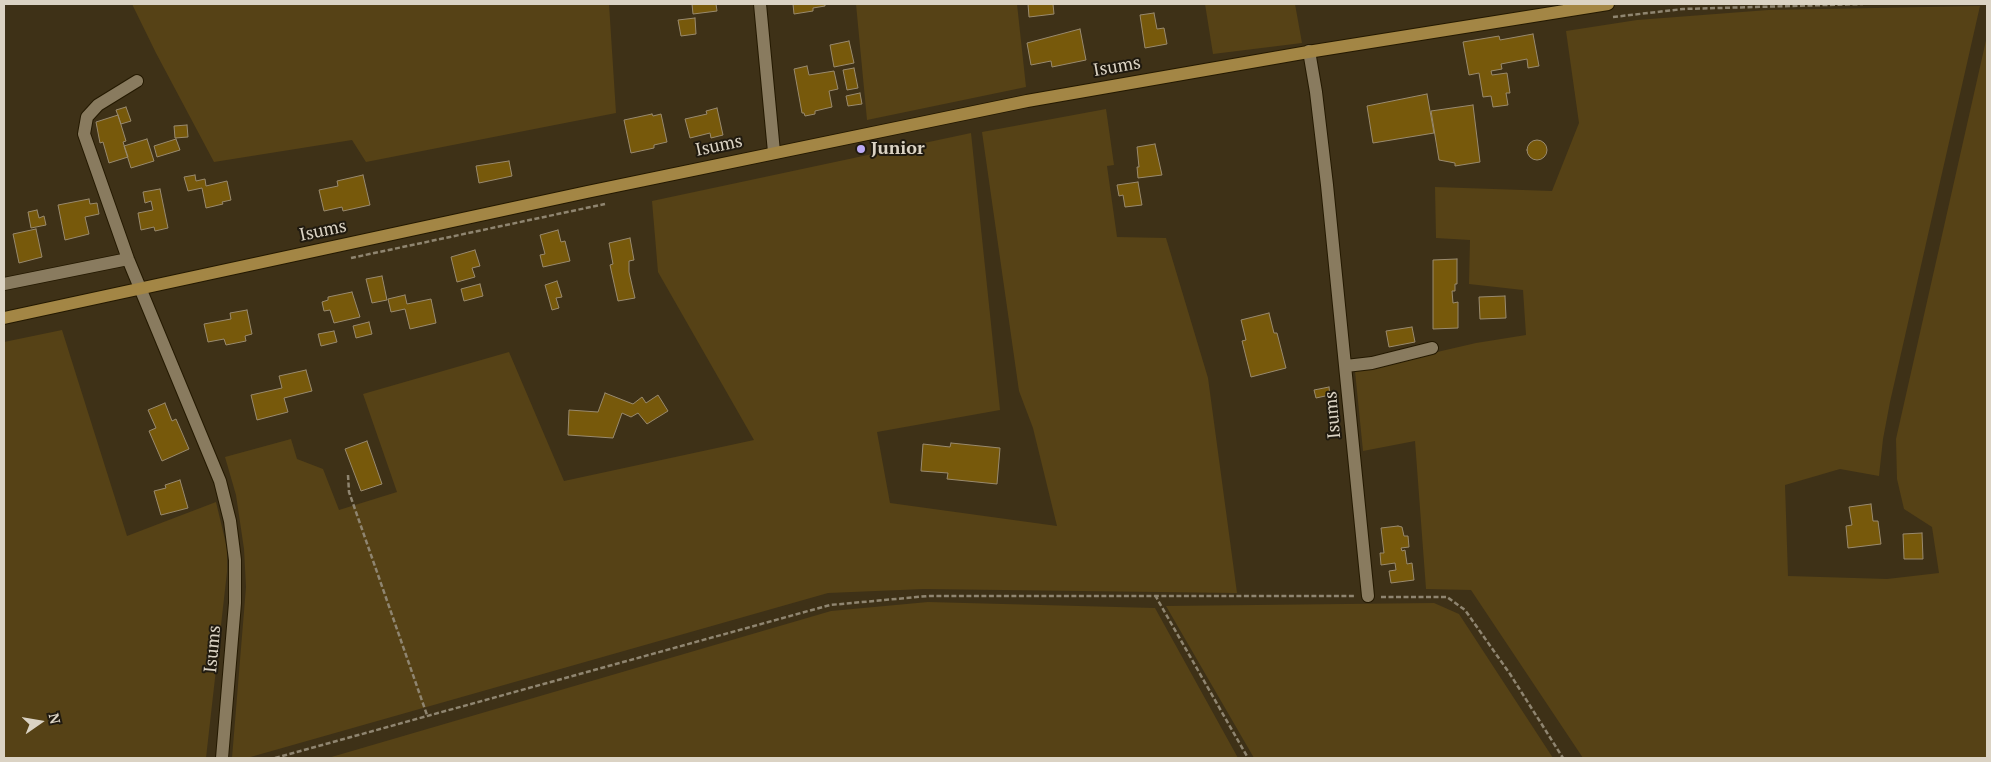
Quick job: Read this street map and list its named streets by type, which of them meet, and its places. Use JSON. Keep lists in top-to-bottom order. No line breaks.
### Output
{"streets":{"main road":["Isums"]},"places":["Junior"],"north":"right"}
